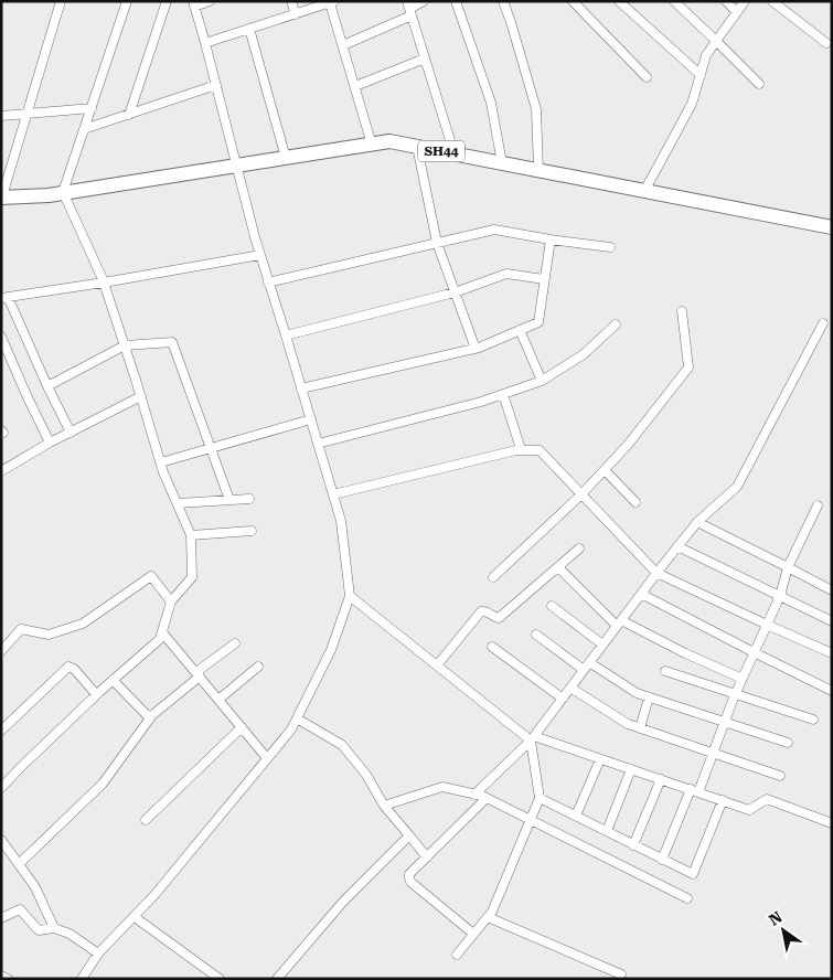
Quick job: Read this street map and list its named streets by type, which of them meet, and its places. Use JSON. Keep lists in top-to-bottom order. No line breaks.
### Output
{"streets":{"main road":["SH44"]},"north":"top left"}
